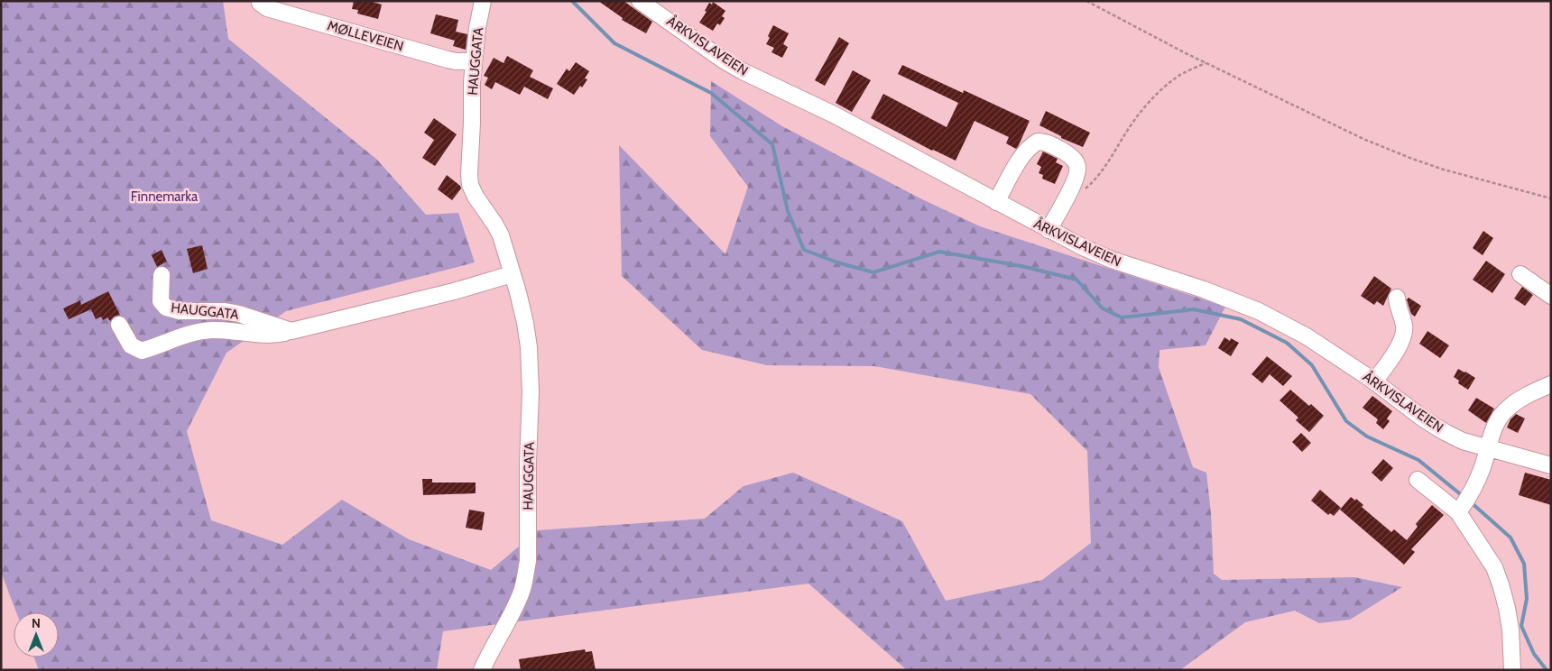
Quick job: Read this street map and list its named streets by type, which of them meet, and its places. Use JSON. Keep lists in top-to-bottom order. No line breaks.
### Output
{"streets":{"street":["MØLLEVEIEN","ÅRKVISLAVEIEN","HAUGGATA"]},"crossings":[["MØLLEVEIEN","HAUGGATA"]],"parks":["Finnemarka"],"north":"top"}
